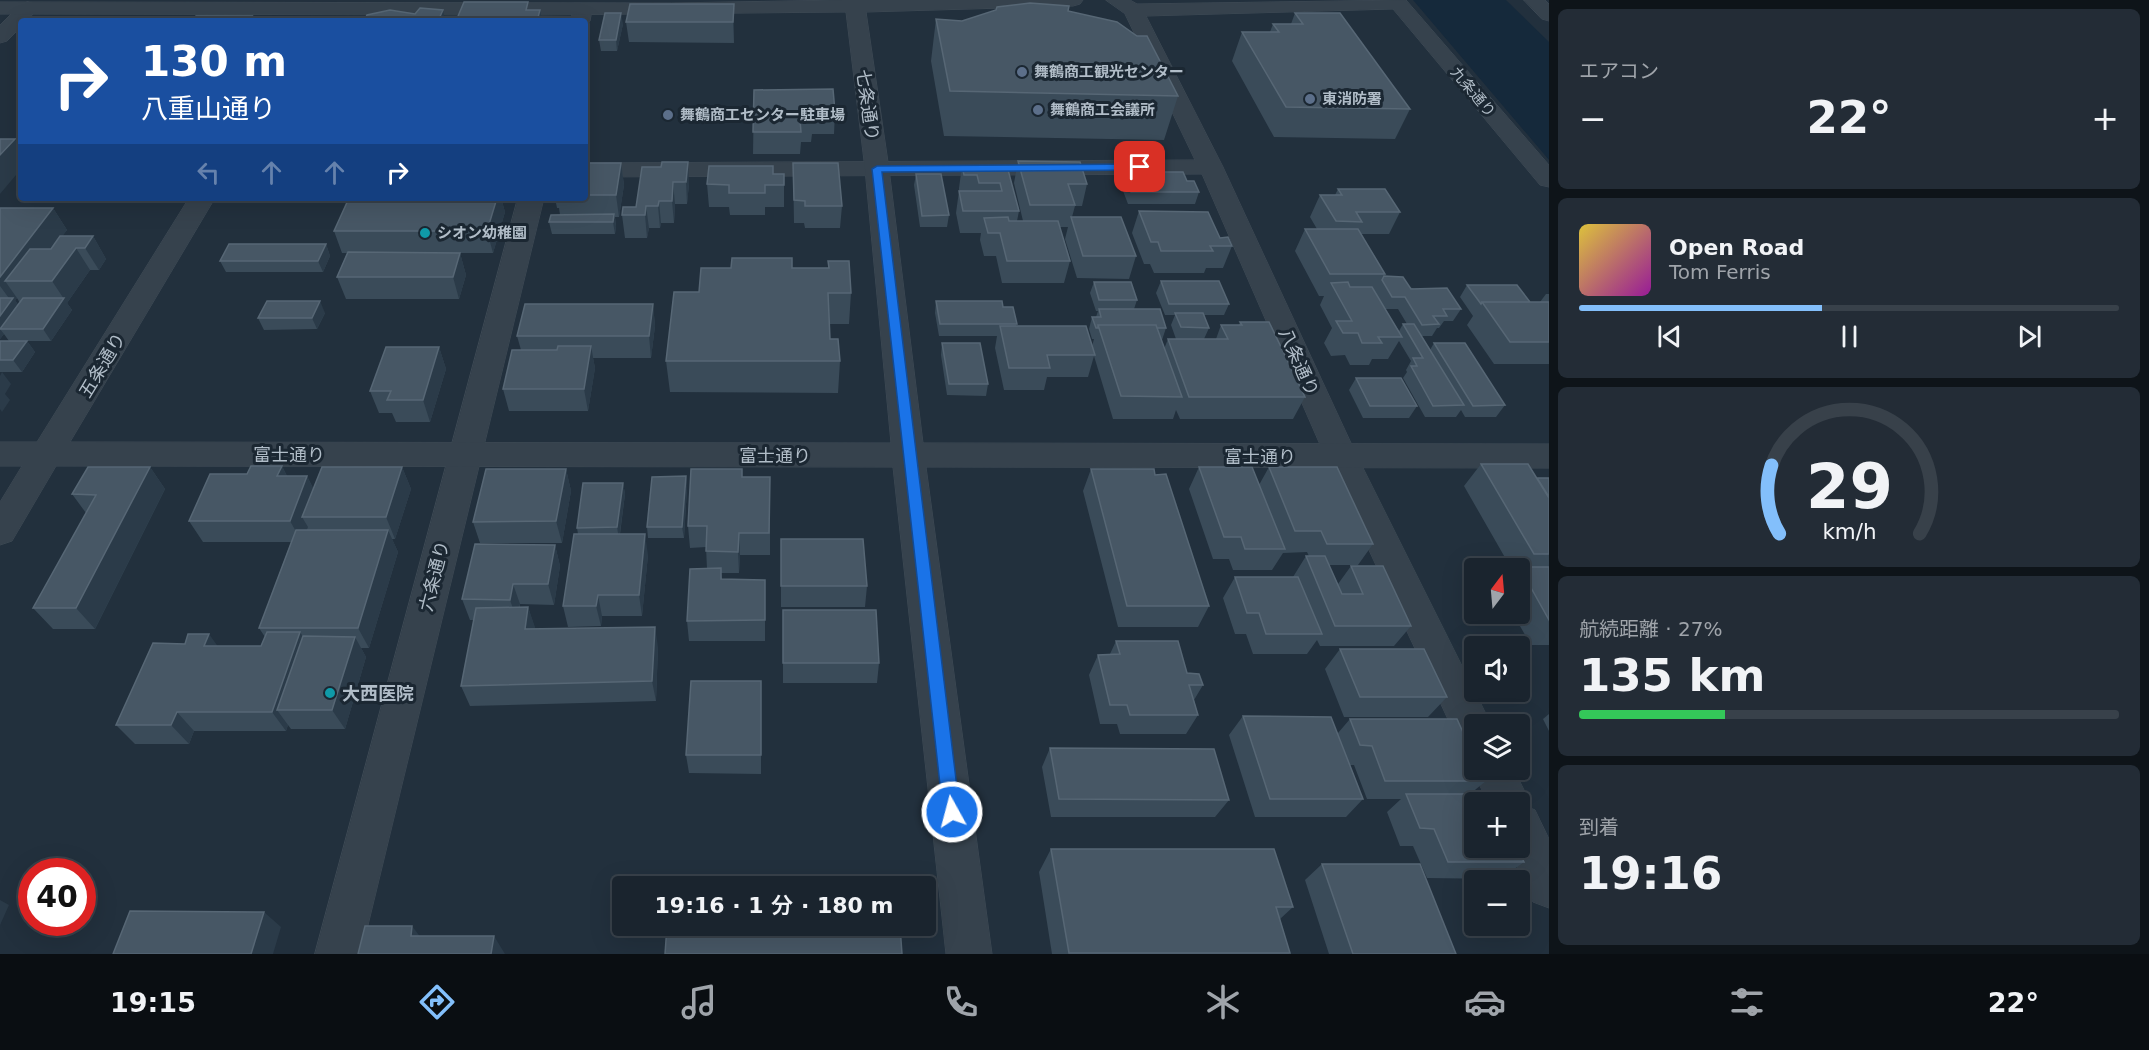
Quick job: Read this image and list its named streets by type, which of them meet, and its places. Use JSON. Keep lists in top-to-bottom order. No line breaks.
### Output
{"streets":{"street":["九条通り","七条通り","八条通り","五条通り","富士通り","六条通り"]},"crossings":[["九条通り","八条通り"],["七条通り","富士通り"],["八条通り","富士通り"],["五条通り","富士通り"],["富士通り","六条通り"]],"places":["舞鶴商工観光センター","東消防署","舞鶴商工会議所","舞鶴商工センター駐車場","シオン幼稚園","大西医院"],"north":"top","page":{"tile":["エアコン",["航続距離 · 27%","135 km"],["到着","19:16"]],"turn":["130 m","八重山通り"],"heat":["−","22°","+"],"song":["Open Road","Tom Ferris"],"map_buttons":["+","−"],"limit":"40","trip":"19:16 · 1 分 · 180 m","tabs":["19:15","22°"],"gauge":["29","km/h"]}}
